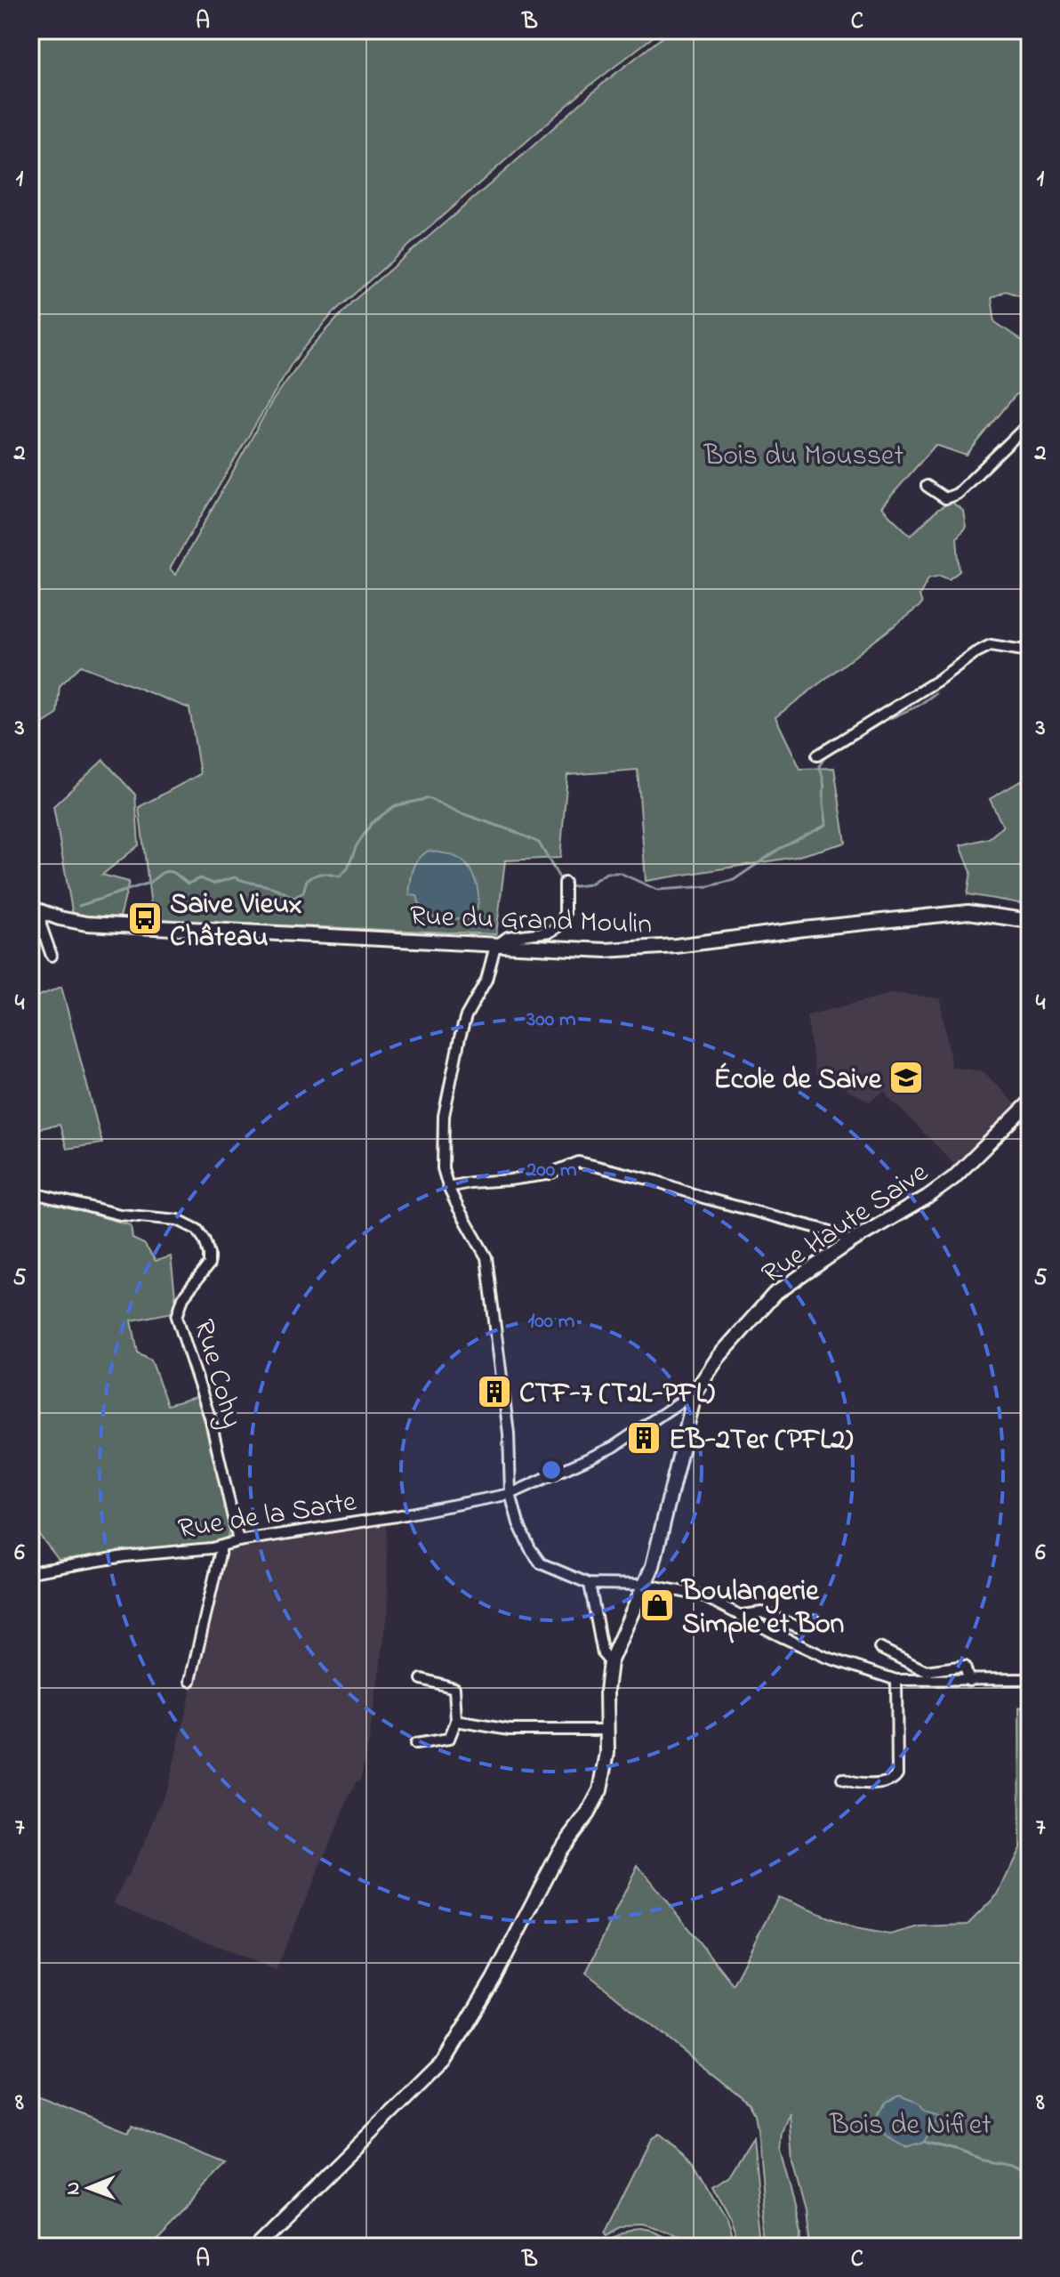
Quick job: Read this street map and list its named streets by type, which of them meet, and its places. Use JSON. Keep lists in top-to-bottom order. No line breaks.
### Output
{"streets":{"street":["Rue du Grand Moulin","Rue Haute Saive","Rue Cohy","Rue de la Sarte"]},"crossings":[["Rue Haute Saive","Rue de la Sarte"],["Rue Cohy","Rue de la Sarte"]],"parks":["Bois du Mousset","Bois de Nifiet"],"places":{"bus stop":["Saive Vieux Château"],"school or university":["École de Saive"],"building":["CTF-7 (T2L-PFL)","EB-2Ter (PFL2)"],"shop":["Boulangerie Simple et Bon"]},"north":"left","grid":{"columns":["A","B","C"],"rows":["1","2","3","4","5","6","7","8"]},"rings":["300 m","200 m","100 m"]}
